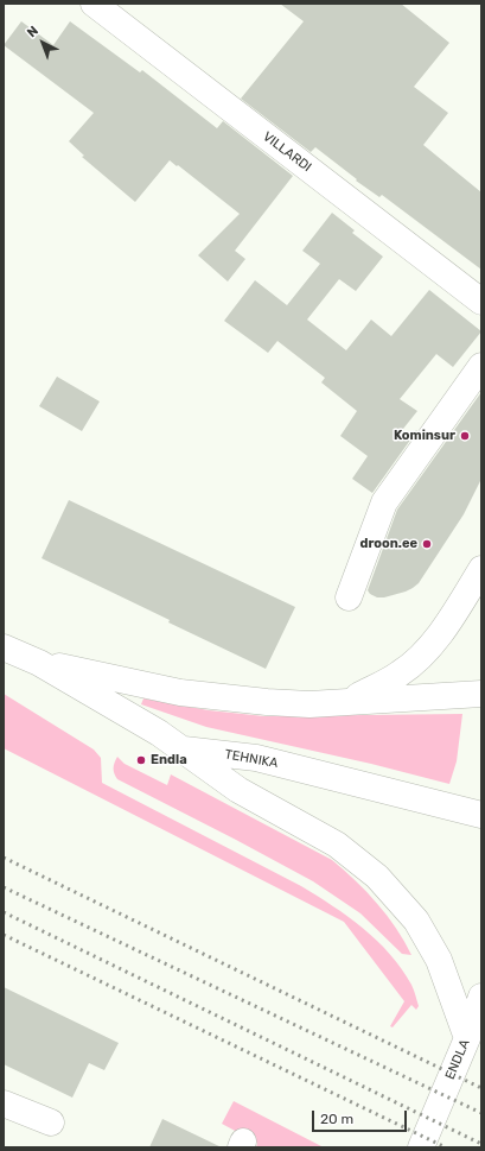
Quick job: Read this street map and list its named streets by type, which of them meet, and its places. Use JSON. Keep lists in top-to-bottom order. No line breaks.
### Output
{"streets":{"main road":["VILLARDI","TEHNIKA","ENDLA"]},"places":["Kominsur","droon.ee","Endla"],"scale_bar":"20 m","north":"top left"}
